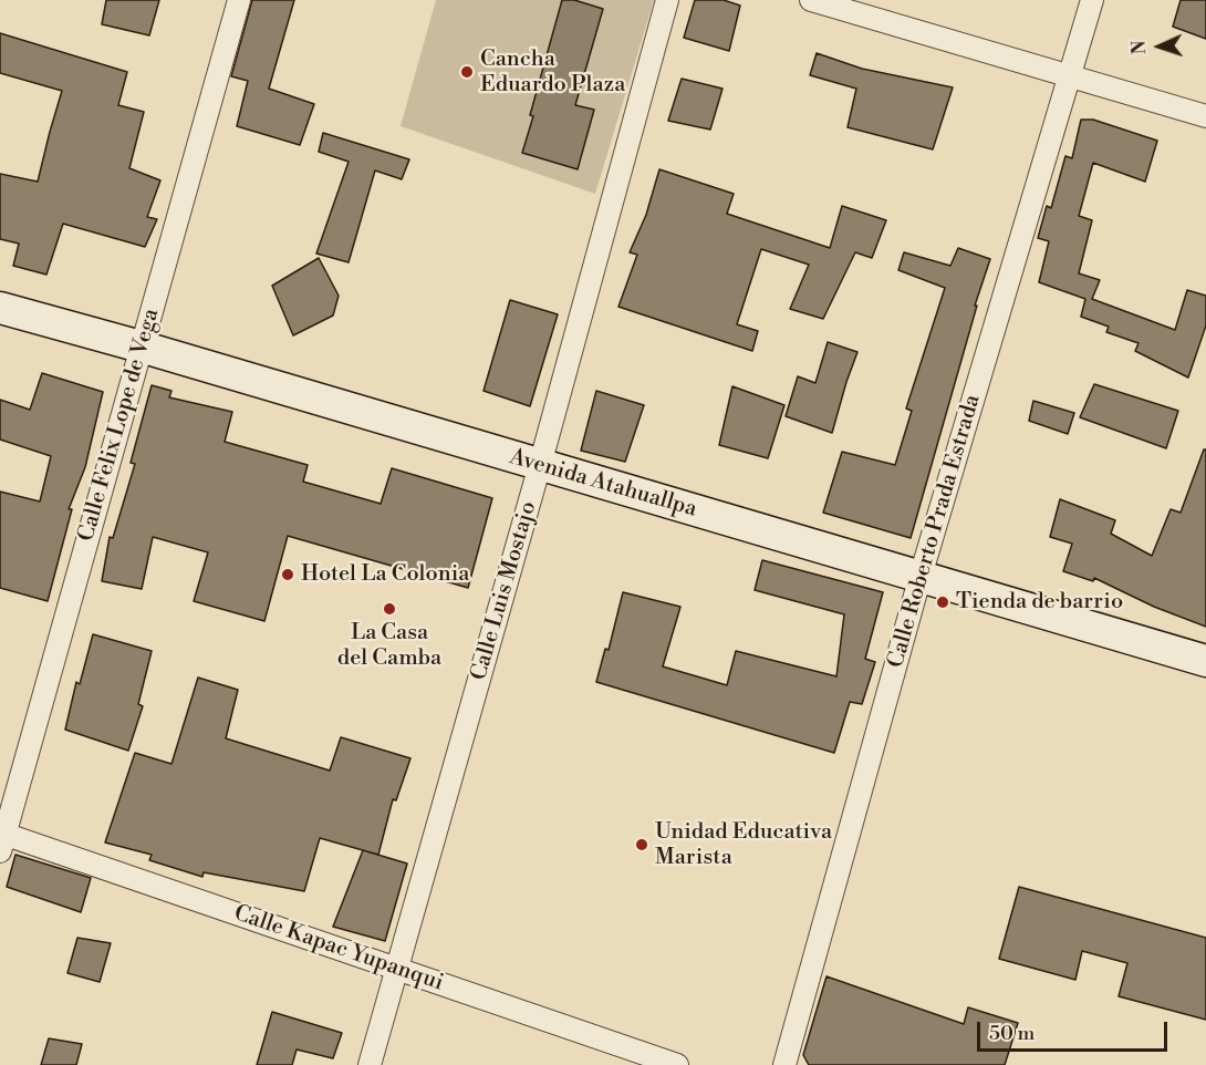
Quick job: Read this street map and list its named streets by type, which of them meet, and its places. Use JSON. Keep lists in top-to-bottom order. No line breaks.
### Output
{"streets":{"main road":["Avenida Atahuallpa"],"street":["Calle Felix Lope de Vega","Calle Roberto Prada Estrada","Calle Luis Mostajo","Calle Kapac Yupanqui"]},"crossings":[["Calle Felix Lope de Vega","Avenida Atahuallpa"],["Calle Felix Lope de Vega","Calle Kapac Yupanqui"],["Avenida Atahuallpa","Calle Roberto Prada Estrada"],["Avenida Atahuallpa","Calle Luis Mostajo"],["Calle Luis Mostajo","Calle Kapac Yupanqui"]],"places":["Cancha Eduardo Plaza","Hotel La Colonia","Tienda de barrio","La Casa del Camba","Unidad Educativa Marista"],"scale_bar":"50 m","north":"left"}
